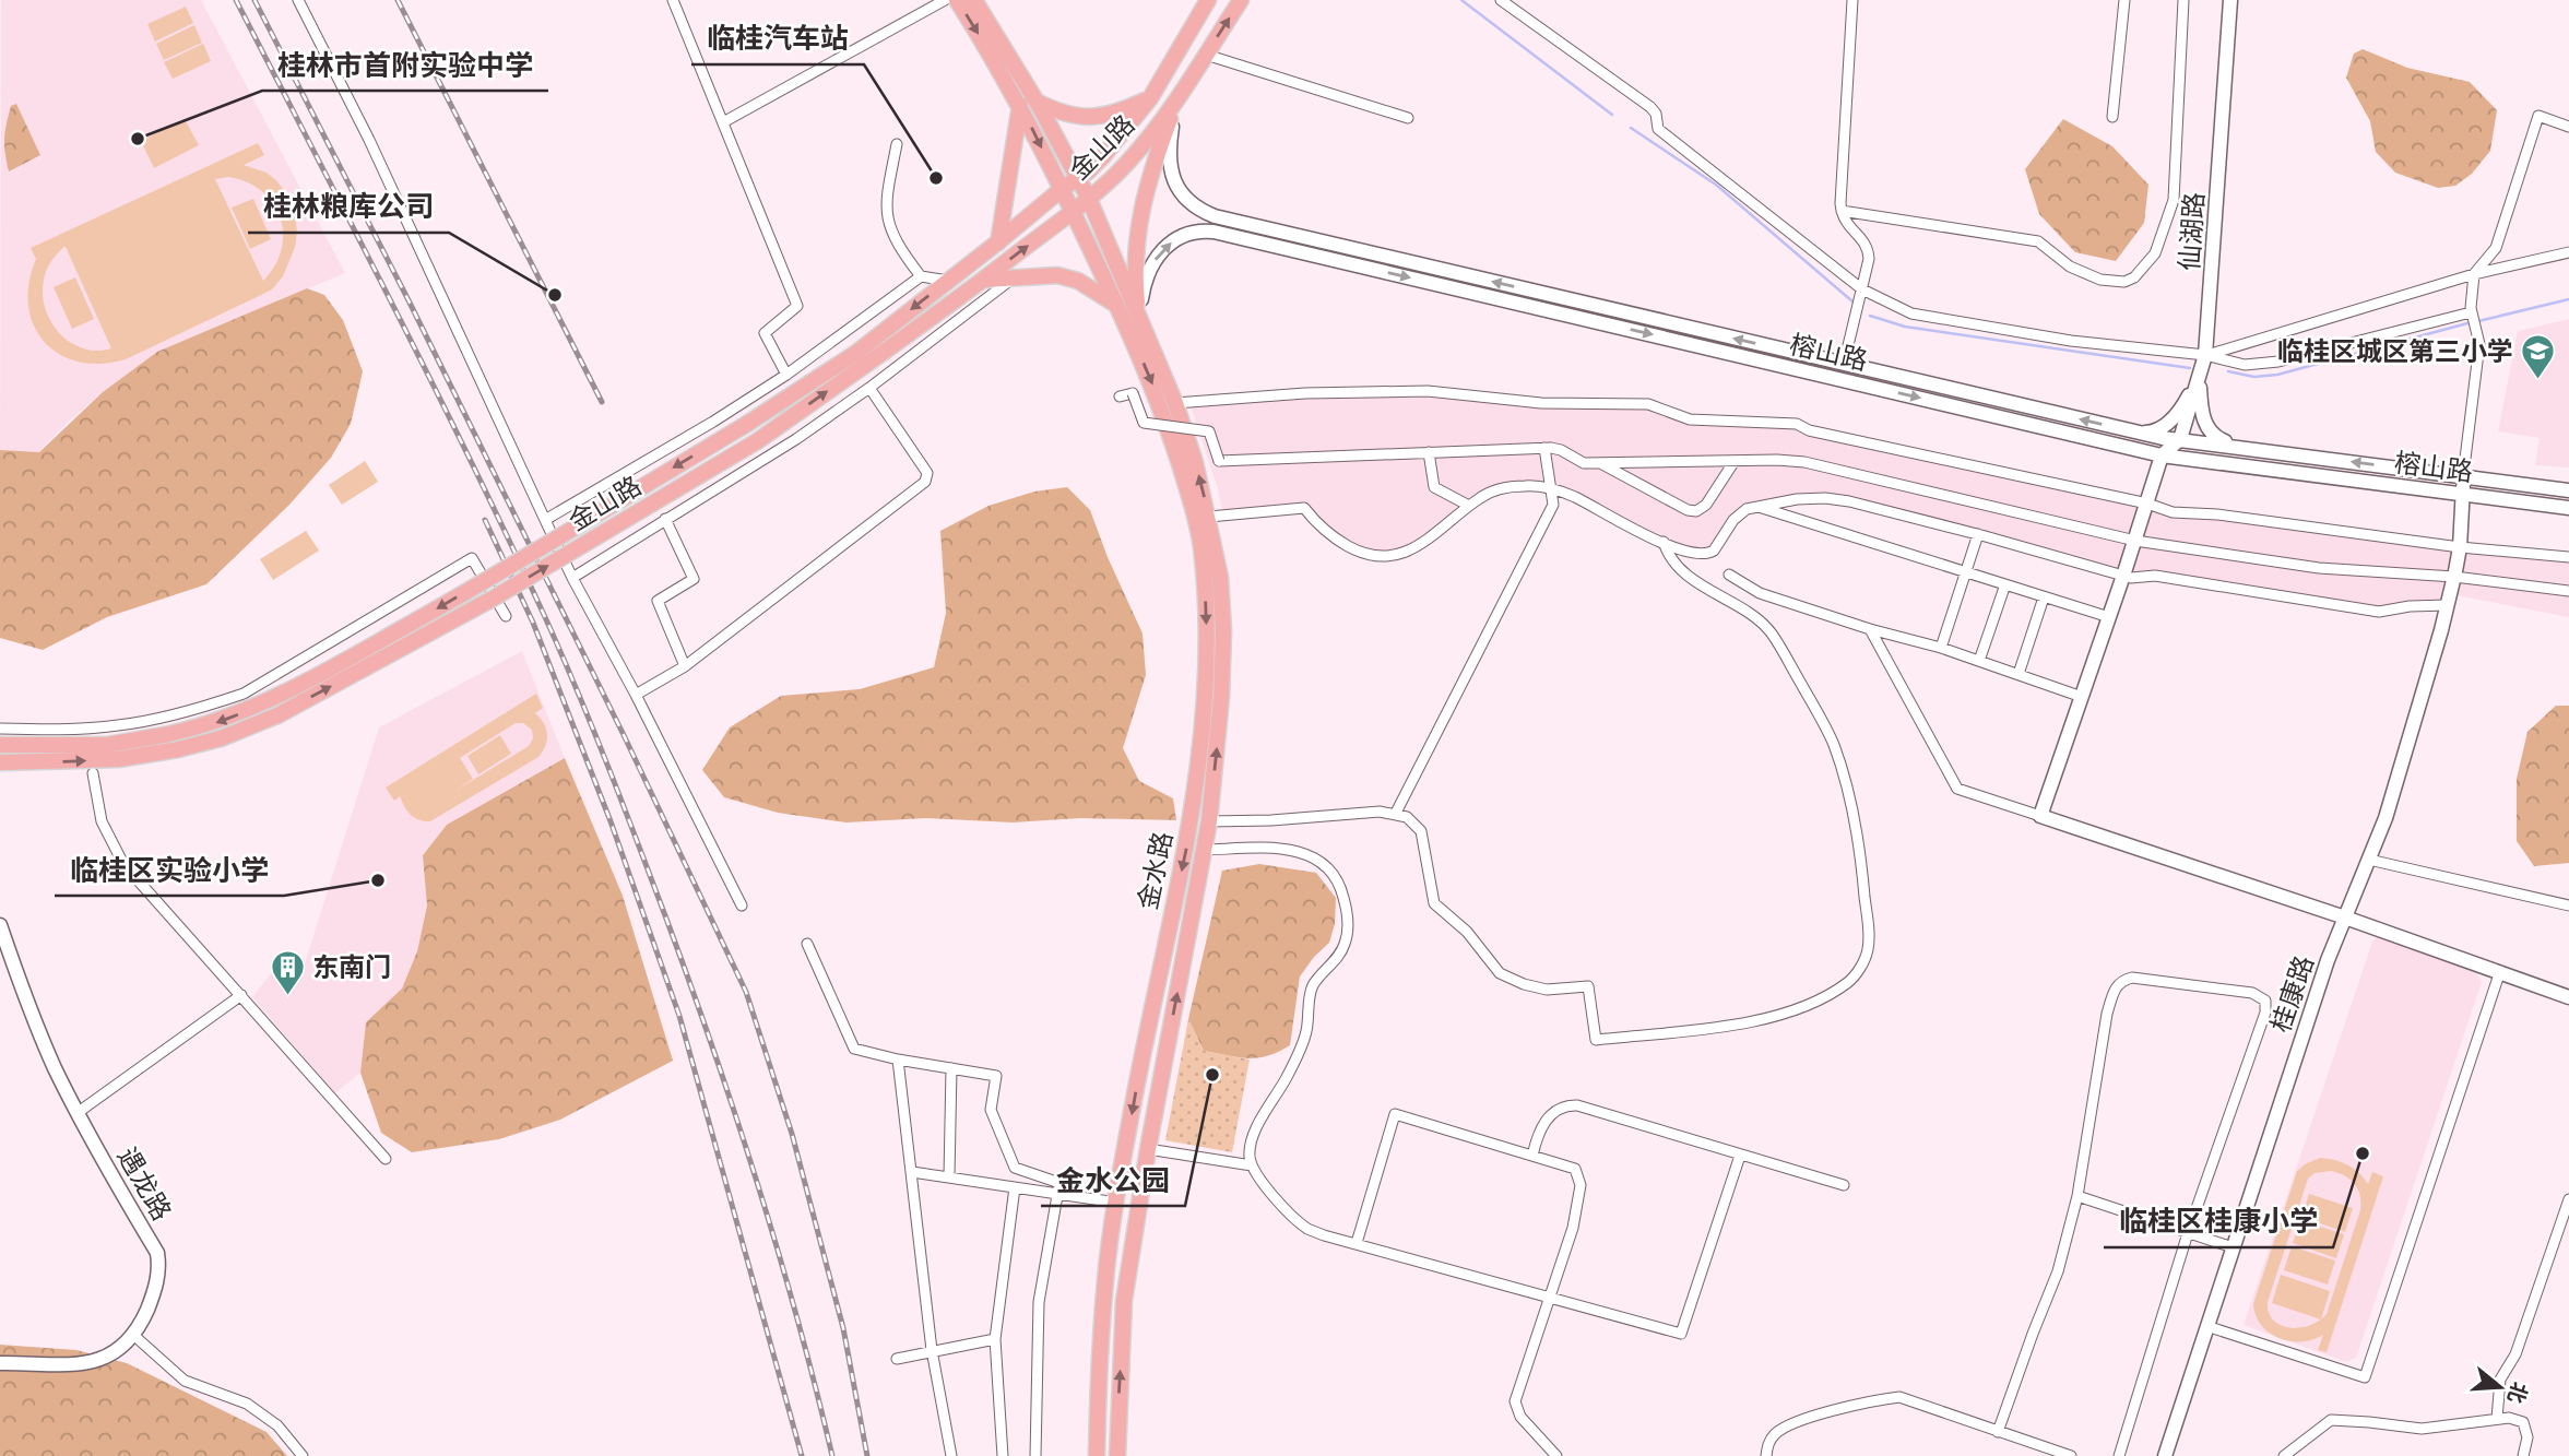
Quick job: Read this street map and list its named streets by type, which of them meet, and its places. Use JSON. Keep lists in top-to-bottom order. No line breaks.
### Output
{"streets":{"main road":["金山路","金水路"],"street":["仙湖路","榕山路","桂康路","遇龙路"]},"crossings":[["金山路","榕山路"],["金山路","金水路"],["仙湖路","榕山路"],["榕山路","金水路"],["榕山路","桂康路"]],"places":{"other":["桂林市首附实验中学","临桂汽车站","桂林粮库公司","临桂区实验小学","金水公园","临桂区桂康小学"],"school or university":["临桂区城区第三小学"],"building":["东南门"]},"north":"right"}
